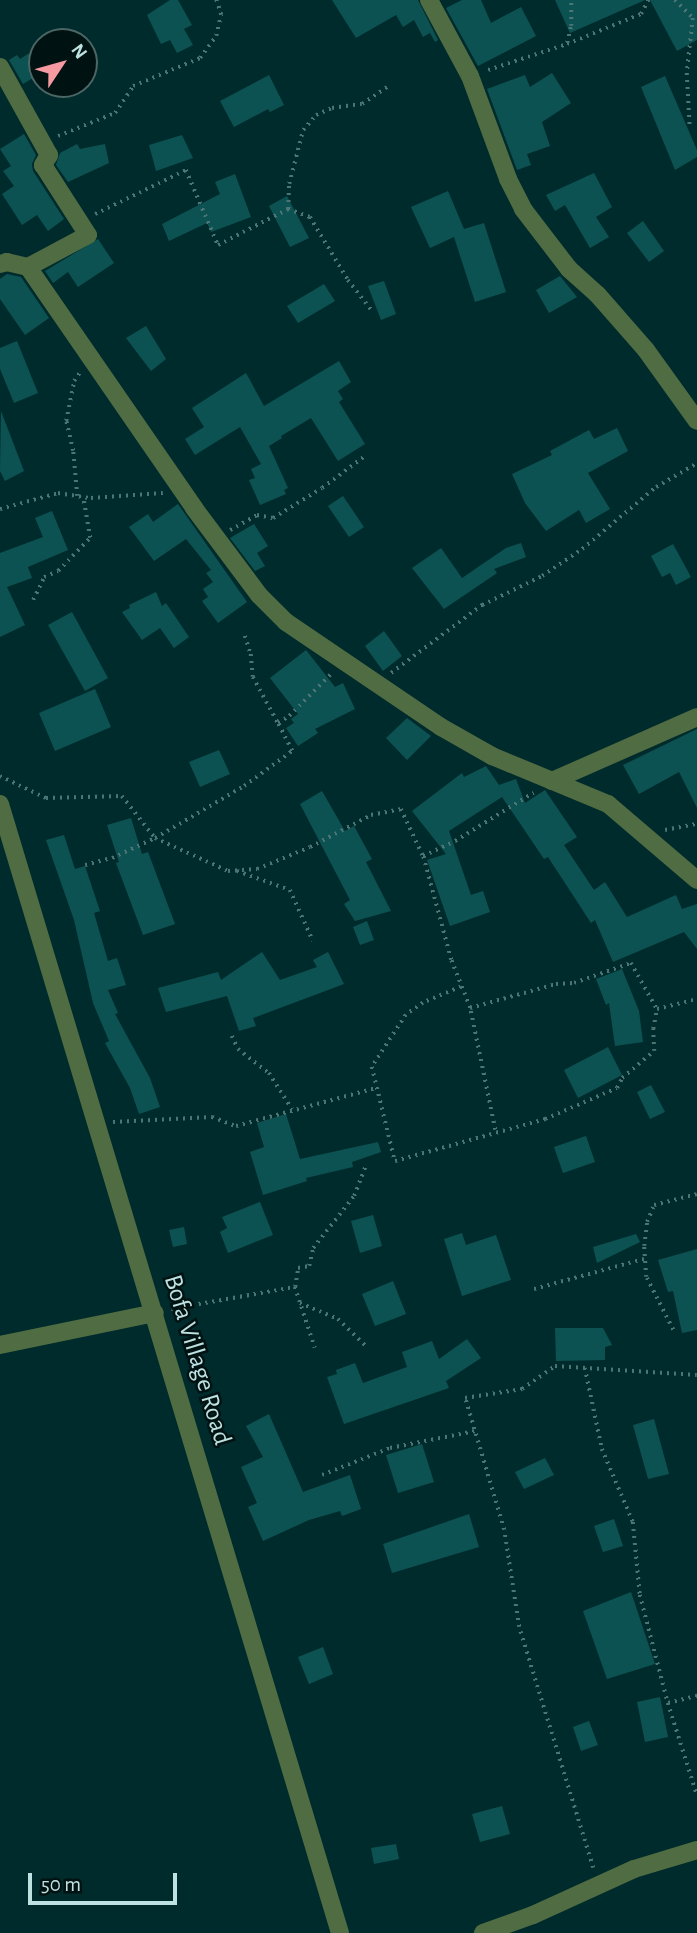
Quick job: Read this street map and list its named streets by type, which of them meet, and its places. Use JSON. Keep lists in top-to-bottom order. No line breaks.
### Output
{"streets":{"street":["Bofa Village Road"]},"scale_bar":"50 m","north":"top right"}
